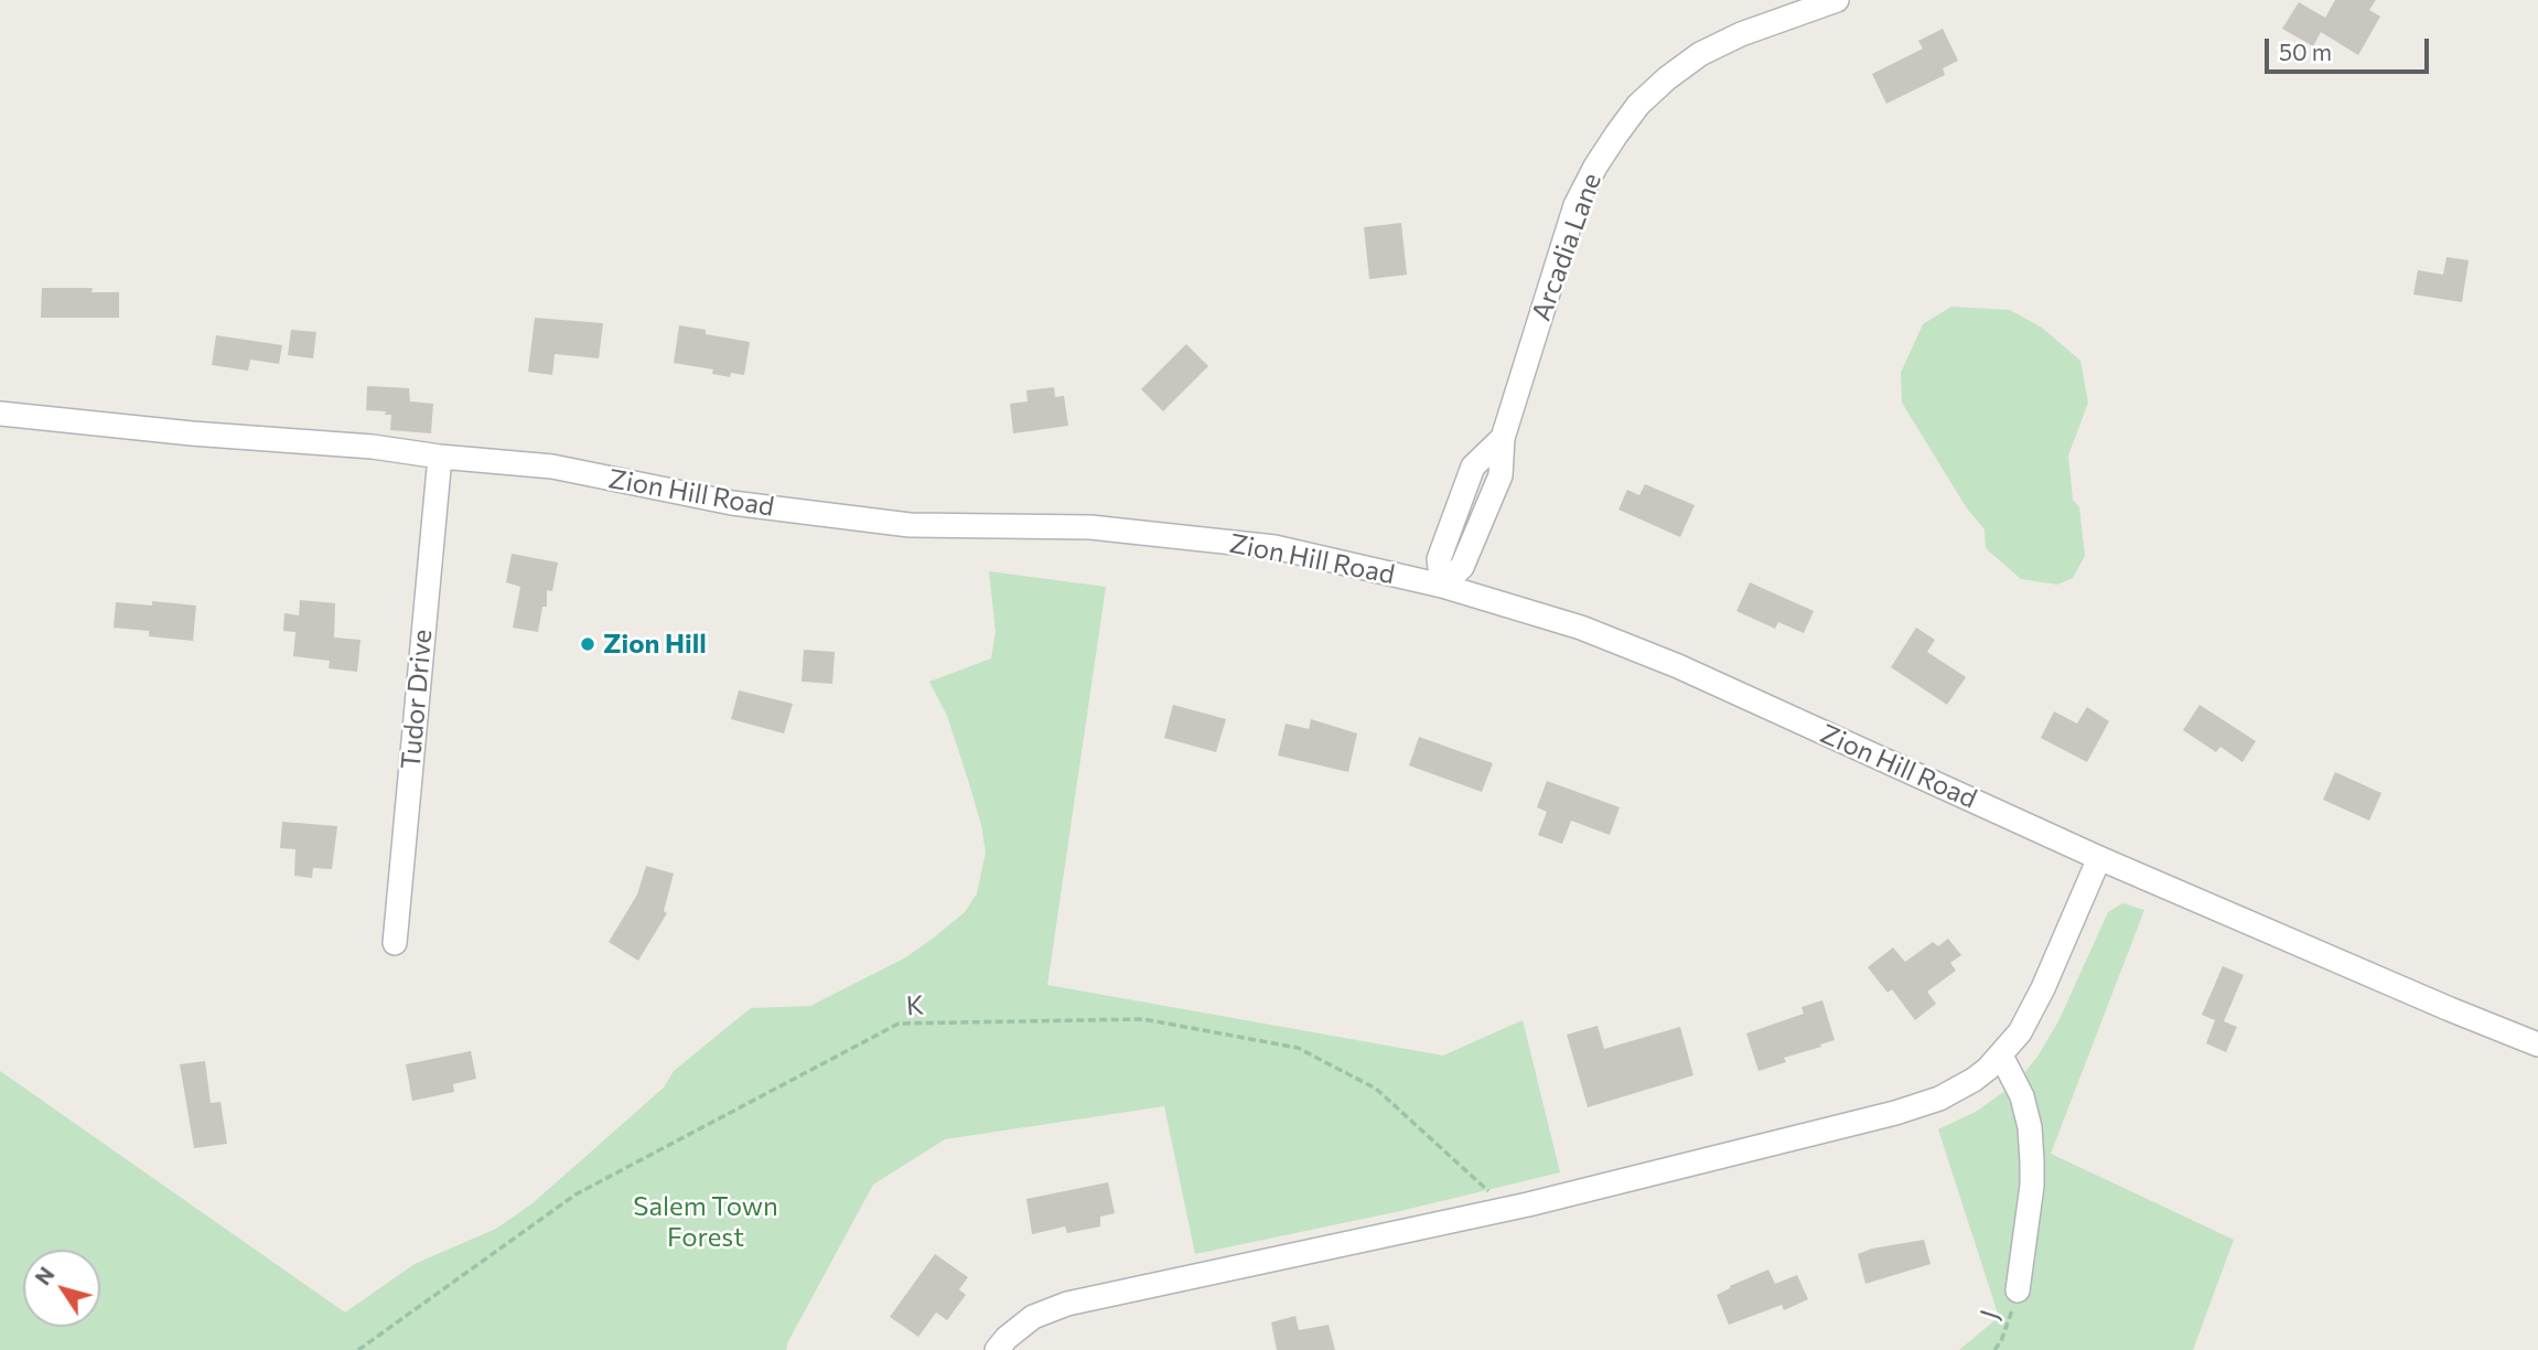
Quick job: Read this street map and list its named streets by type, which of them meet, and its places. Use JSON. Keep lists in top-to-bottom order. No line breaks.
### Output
{"streets":{"street":["Arcadia Lane","Zion Hill Road","Tudor Drive"],"path":["K","J"]},"crossings":[["Arcadia Lane","Zion Hill Road"],["Zion Hill Road","Tudor Drive"]],"parks":["Salem Town Forest"],"places":["Zion Hill"],"scale_bar":"50 m","north":"top left"}
